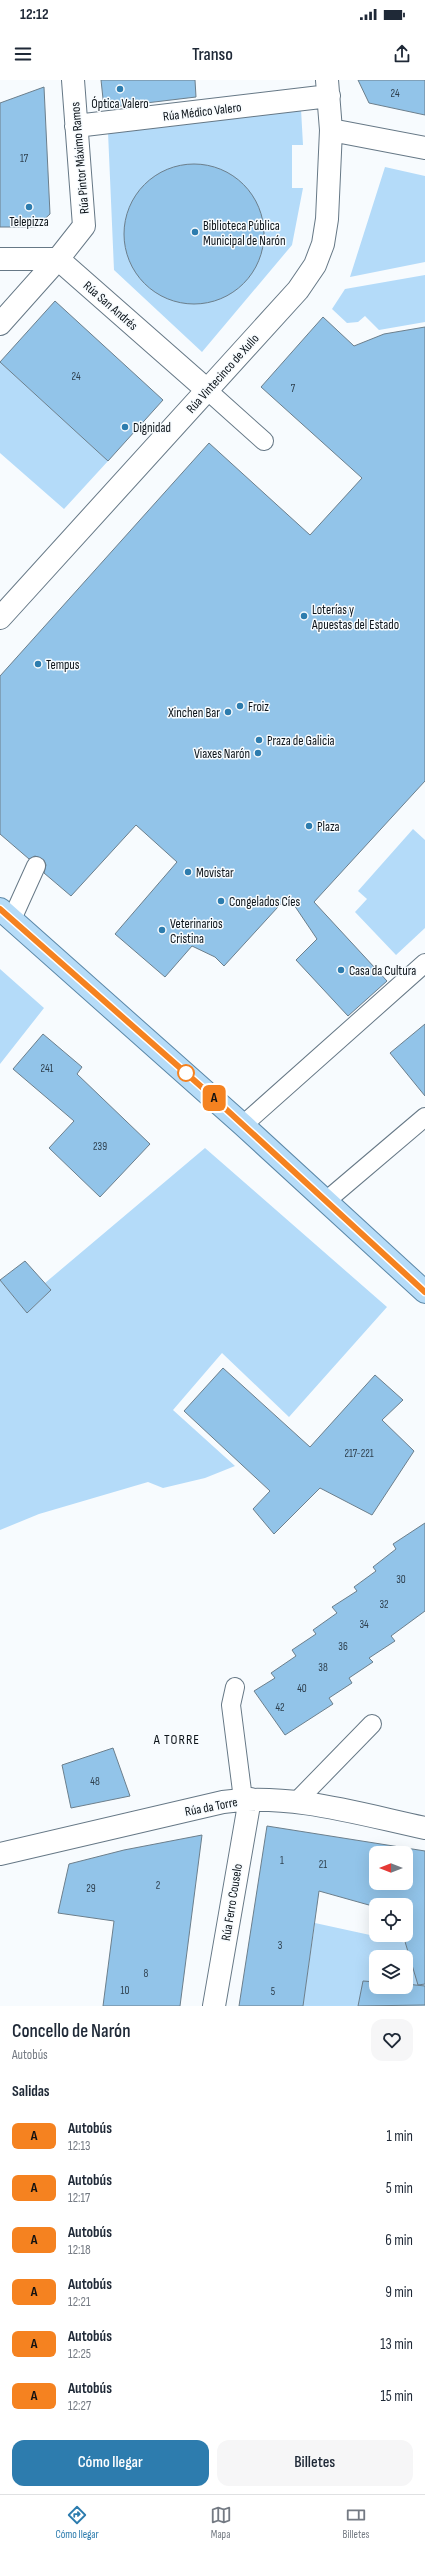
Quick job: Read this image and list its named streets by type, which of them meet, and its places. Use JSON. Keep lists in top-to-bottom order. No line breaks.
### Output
{"streets":{"street":["Rúa Médico Valero","Rúa Pintor Máximo Ramos","Rúa San Andrés","Rúa Vintecinco de Xullo","Rúa da Torre","Rúa Ferro Couselo"]},"crossings":[["Rúa Médico Valero","Rúa Pintor Máximo Ramos"],["Rúa Médico Valero","Rúa Vintecinco de Xullo"],["Rúa Pintor Máximo Ramos","Rúa San Andrés"],["Rúa San Andrés","Rúa Vintecinco de Xullo"],["Rúa da Torre","Rúa Ferro Couselo"]],"districts":["A TORRE"],"places":["Óptica Valero","Telepizza","Biblioteca Pública Municipal de Narón","Dignidad","Loterías y Apuestas del Estado","Tempus","Froiz","Xinchen Bar","Praza de Galicia","Viaxes Narón","Plaza","Movistar","Congelados Cíes","Veterinarios Cristina","Casa da Cultura"],"lines":["bus line A"],"house_numbers":["24","17","24","7","241","239","217-221","30","32","34","36","38","40","42","48","1","21","2","29","3","8","10","5"],"north":"left","page":{"status":"12:12","header":"Transo","on_map":"A","heading":[["Concello de Narón","Autobús"],"Salidas"],"list":[{"mark":"A","name":"Autobús","note":"12:13","value":"1 min"},{"mark":"A","name":"Autobús","note":"12:17","value":"5 min"},{"mark":"A","name":"Autobús","note":"12:18","value":"6 min"},{"mark":"A","name":"Autobús","note":"12:21","value":"9 min"},{"mark":"A","name":"Autobús","note":"12:25","value":"13 min"},{"mark":"A","name":"Autobús","note":"12:27","value":"15 min"}],"buttons":["Cómo llegar","Billetes"],"tabs":["Cómo llegar","Mapa","Billetes"]}}
